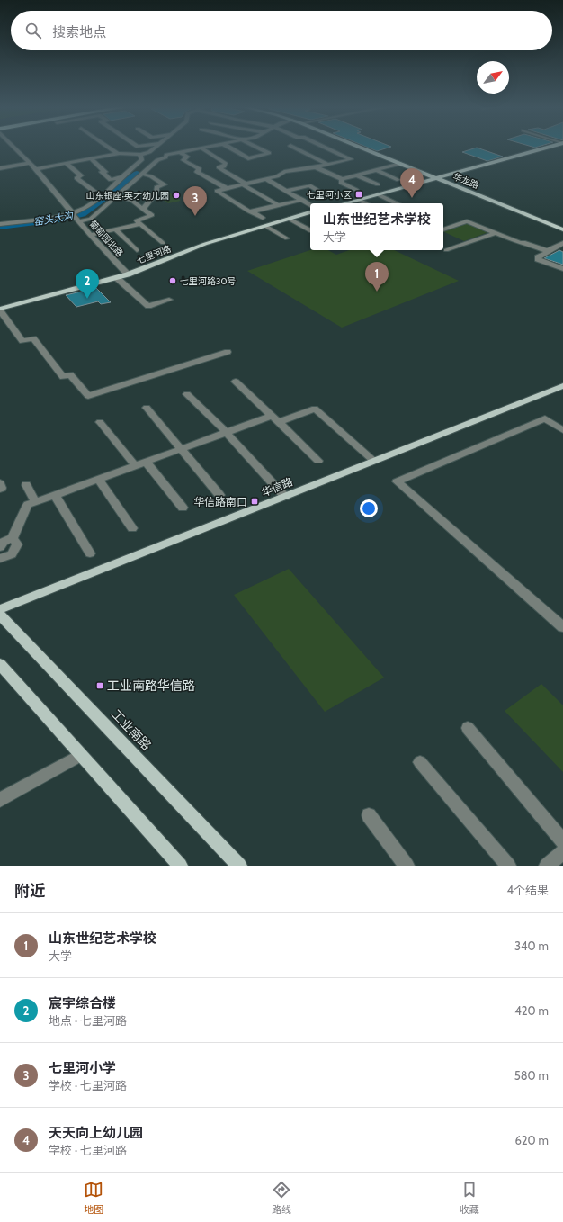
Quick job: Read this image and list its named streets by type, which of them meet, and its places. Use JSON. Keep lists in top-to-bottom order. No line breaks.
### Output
{"streets":{"main road":["华龙路","七里河路","华信路","工业南路"],"street":["葡萄园北路"]},"crossings":[["葡萄园北路","七里河路"]],"water":["窑头大沟"],"places":{"transit":["七里河小区","华信路南口","工业南路华信路"],"other":["山东银座·英才幼儿园","七里河路30号"]},"north":"top right","page":{"search":"搜索地点","pins":["4","3","1","2"],"popup":["山东世纪艺术学校","大学"],"heading":["附近","4个结果"],"list":[{"mark":"1","name":"山东世纪艺术学校","note":"大学","value":"340 m"},{"mark":"2","name":"宸宇综合楼","note":"地点 · 七里河路","value":"420 m"},{"mark":"3","name":"七里河小学","note":"学校 · 七里河路","value":"580 m"},{"mark":"4","name":"天天向上幼儿园","note":"学校 · 七里河路","value":"620 m"}],"nav":["地图","路线","收藏"]}}
